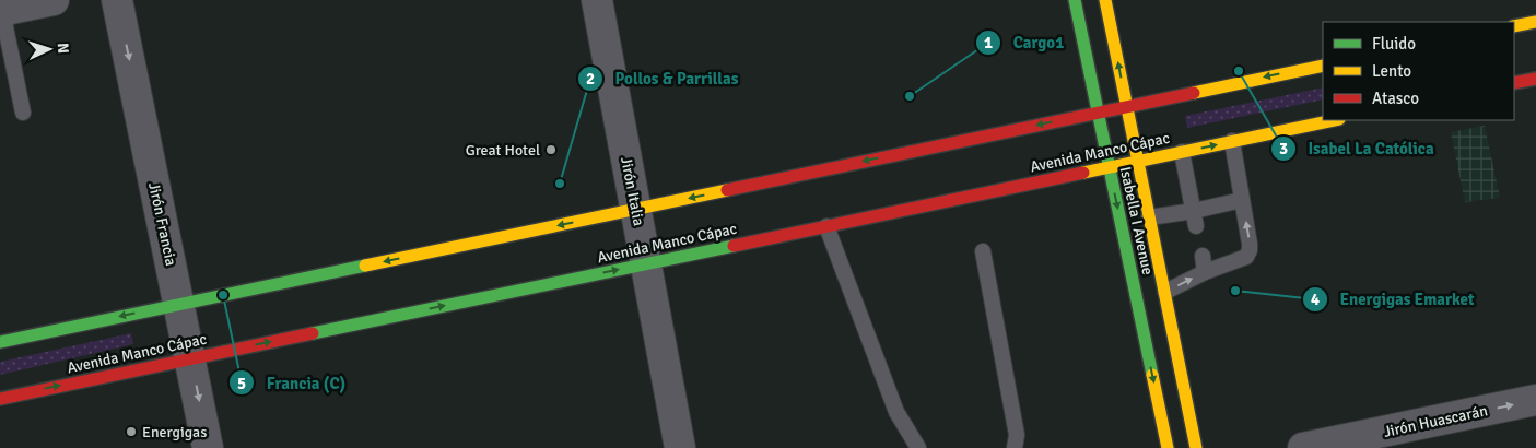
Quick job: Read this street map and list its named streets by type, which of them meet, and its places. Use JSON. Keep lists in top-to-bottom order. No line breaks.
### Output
{"streets":{"main road":["Avenida Manco Cápac","Isabella I Avenue"],"street":["Jirón Italia","Jirón Francia","Jirón Huascarán"]},"crossings":[["Avenida Manco Cápac","Jirón Italia"],["Avenida Manco Cápac","Isabella I Avenue"],["Avenida Manco Cápac","Jirón Francia"]],"one_way":["Jirón Francia","Jirón Huascarán"],"places":["Isabel La Católica","Cargo1","Great Hotel","Pollos & Parrillas","Energigas Emarket","Francia (C)","Energigas"],"legend":["Fluido","Lento","Atasco"],"north":"right"}
